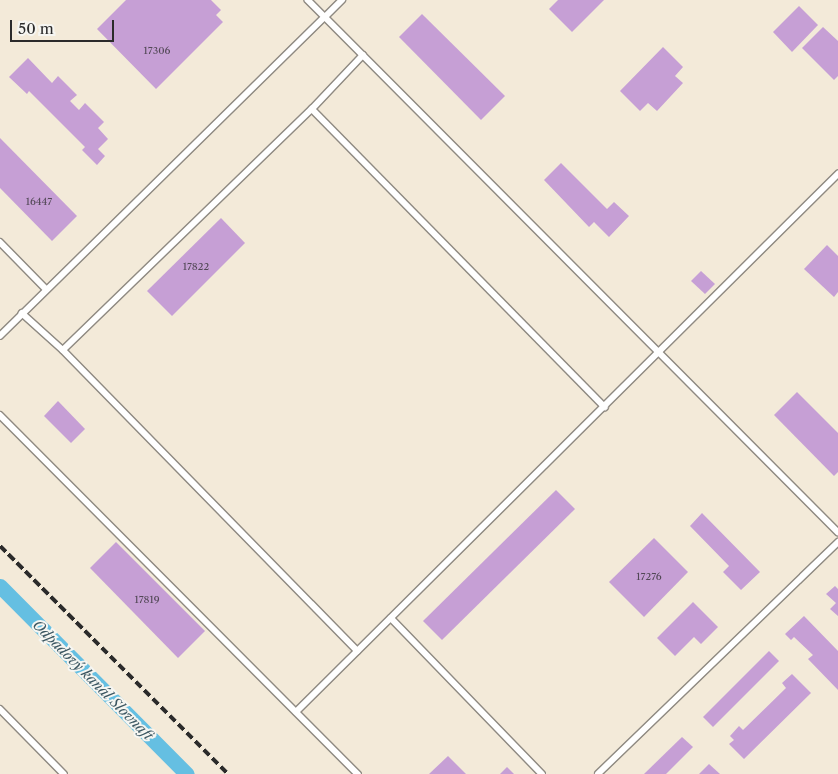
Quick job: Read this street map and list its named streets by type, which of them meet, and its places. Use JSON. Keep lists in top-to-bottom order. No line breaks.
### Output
{"water":["Odpadový kanál Slovnaft"],"house_numbers":["17306","16447","17822","17276","17819"],"scale_bar":"50 m"}
